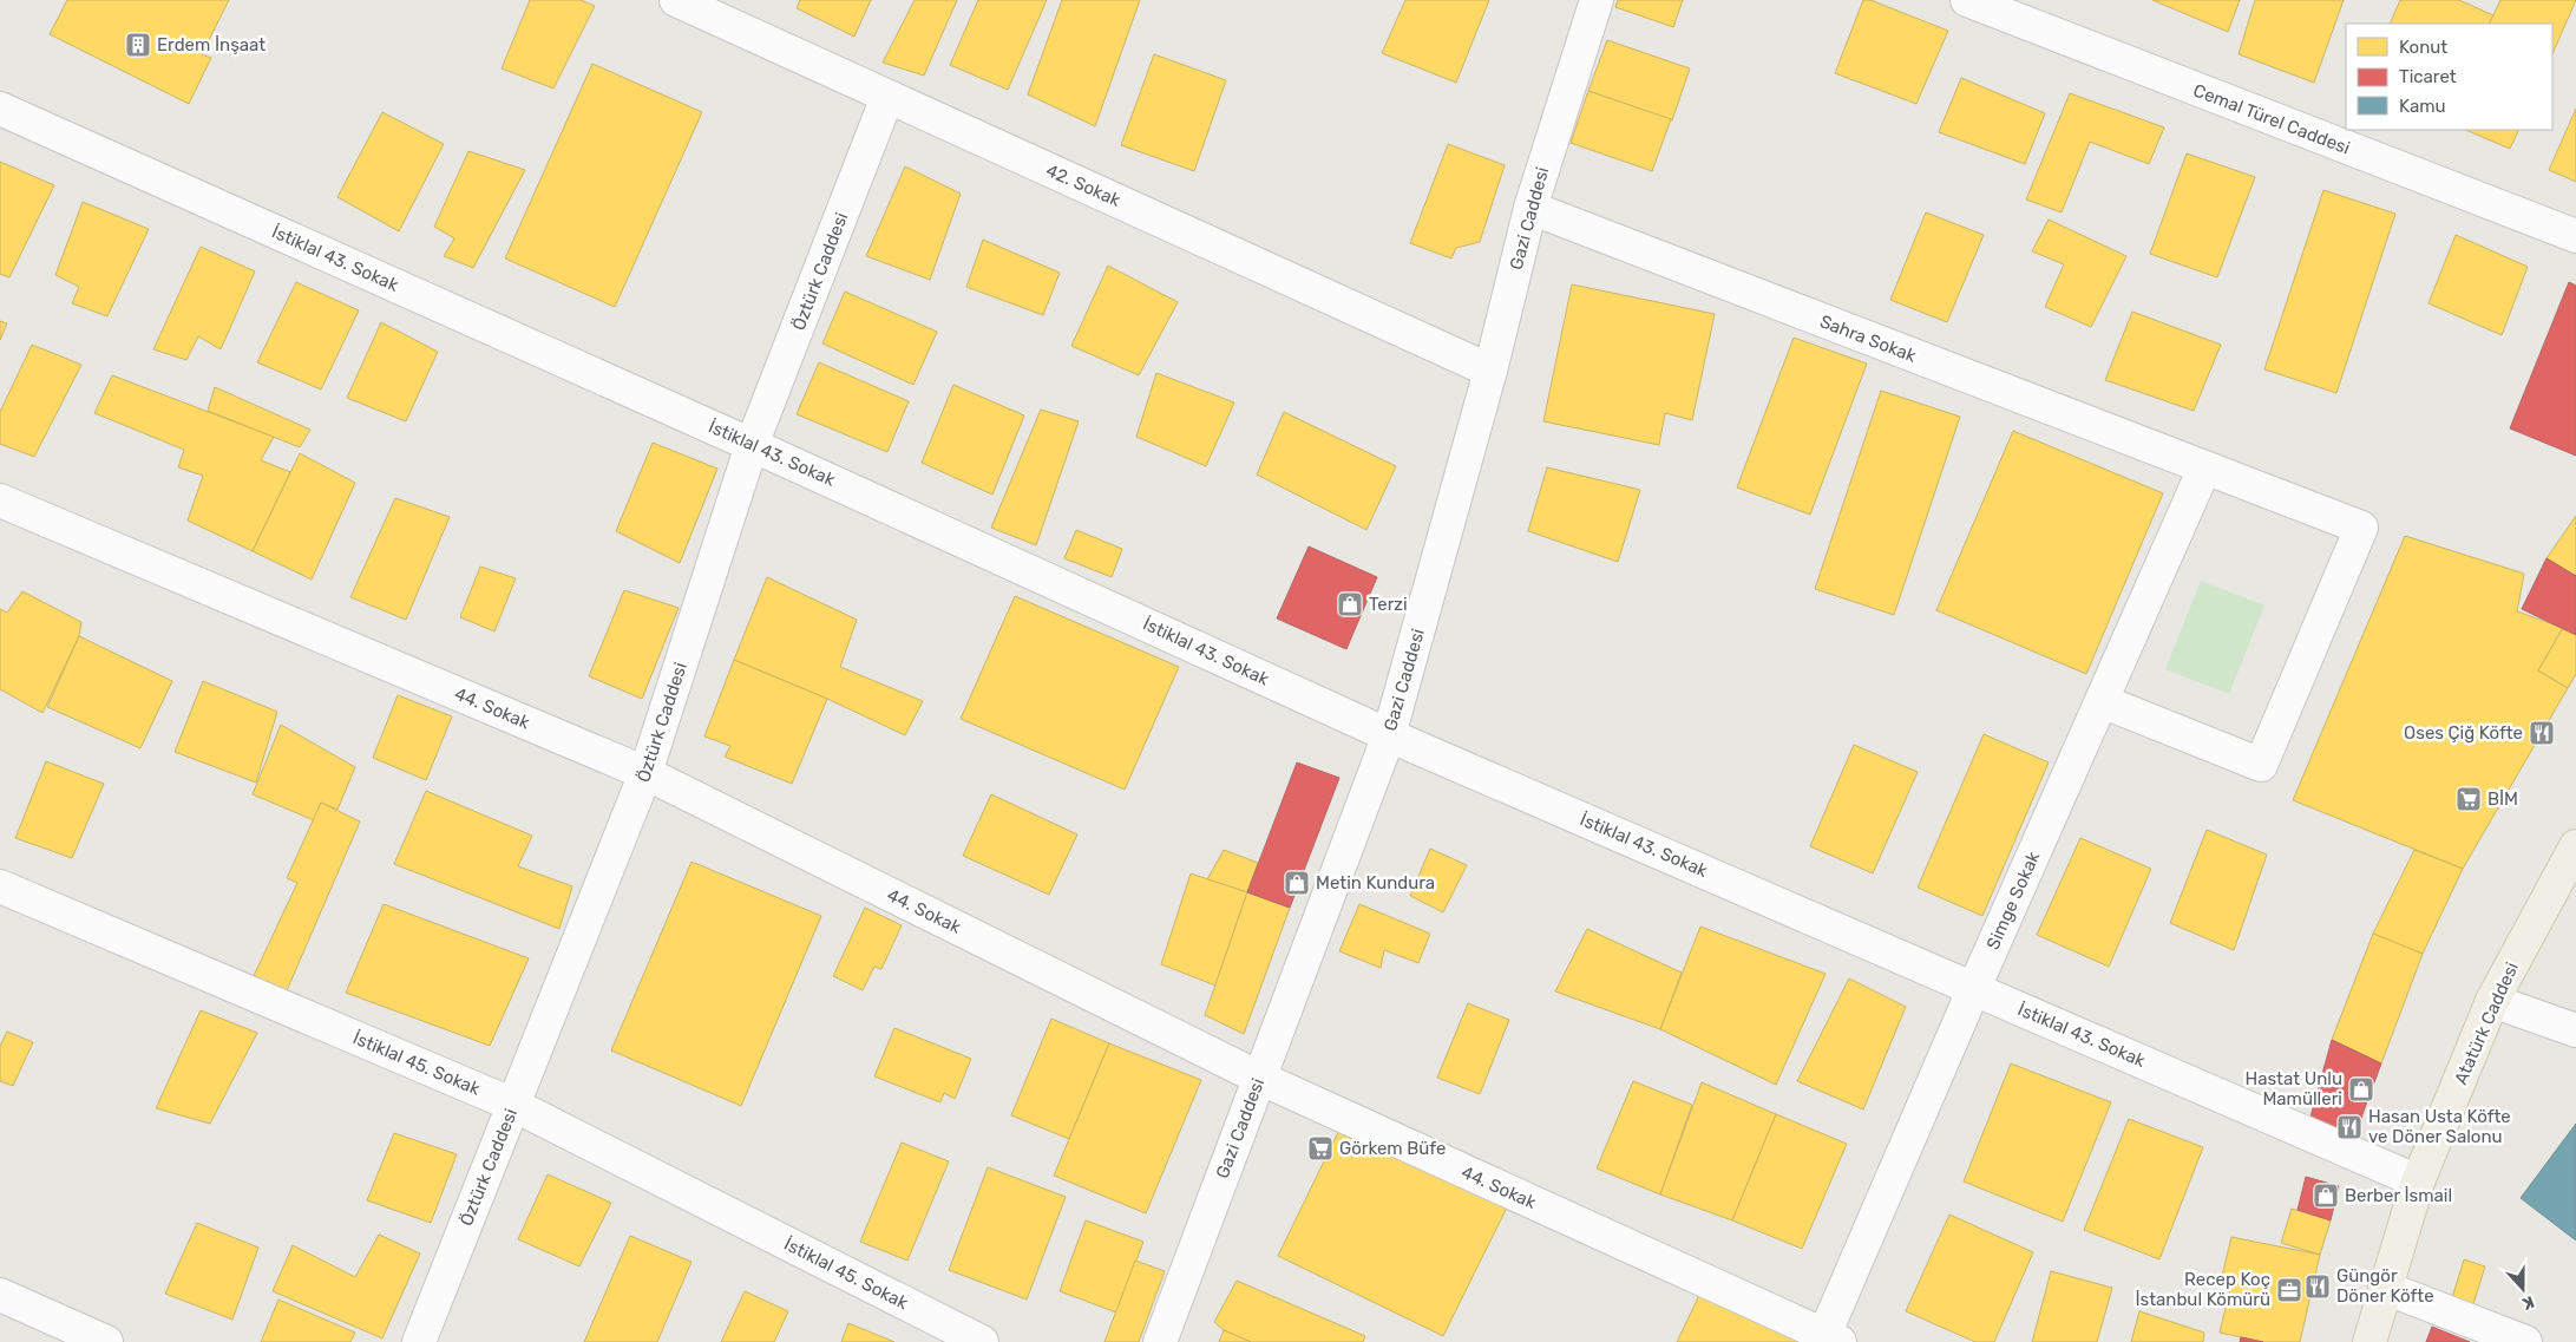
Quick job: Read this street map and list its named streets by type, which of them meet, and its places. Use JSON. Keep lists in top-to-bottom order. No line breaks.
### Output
{"streets":{"main road":["Atatürk Caddesi"],"street":["Cemal Türel Caddesi","42. Sokak","Gazi Caddesi","İstiklal 43. Sokak","Öztürk Caddesi","Sahra Sokak","44. Sokak","Simge Sokak","İstiklal 45. Sokak"]},"crossings":[["42. Sokak","Gazi Caddesi"],["42. Sokak","Öztürk Caddesi"],["Gazi Caddesi","İstiklal 43. Sokak"],["Gazi Caddesi","Sahra Sokak"],["Gazi Caddesi","44. Sokak"],["İstiklal 43. Sokak","Öztürk Caddesi"],["İstiklal 43. Sokak","Simge Sokak"],["İstiklal 43. Sokak","Atatürk Caddesi"],["Öztürk Caddesi","44. Sokak"],["Öztürk Caddesi","İstiklal 45. Sokak"],["Sahra Sokak","Simge Sokak"],["44. Sokak","Simge Sokak"]],"places":{"building":["Erdem İnşaat"],"shop":["Terzi","Metin Kundura","Hastat Unlu Mamülleri","Berber İsmail"],"restaurant":["Oses Çiğ Köfte","Hasan Usta Köfte ve Döner Salonu","Güngör Döner Köfte"],"supermarket":["BİM","Görkem Büfe"],"office":["Recep Koç İstanbul Kömürü"]},"legend":["Konut","Ticaret","Kamu"],"north":"bottom"}
